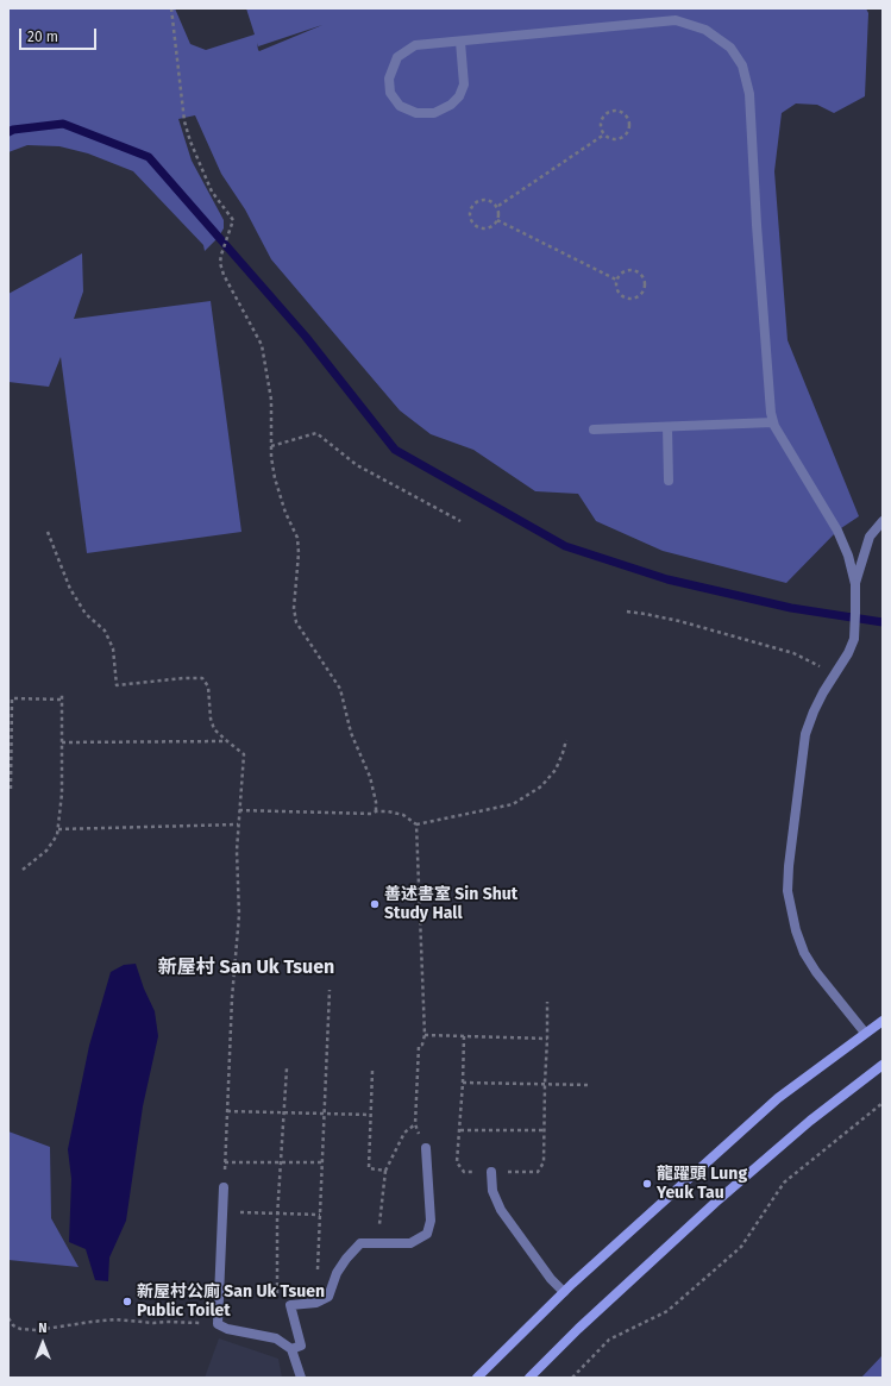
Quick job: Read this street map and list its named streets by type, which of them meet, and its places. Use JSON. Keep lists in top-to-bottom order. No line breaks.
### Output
{"districts":["新屋村 San Uk Tsuen"],"places":["善述書室 Sin Shut Study Hall","龍躍頭 Lung Yeuk Tau","新屋村公廁 San Uk Tsuen Public Toilet"],"scale_bar":"20 m","north":"top"}
